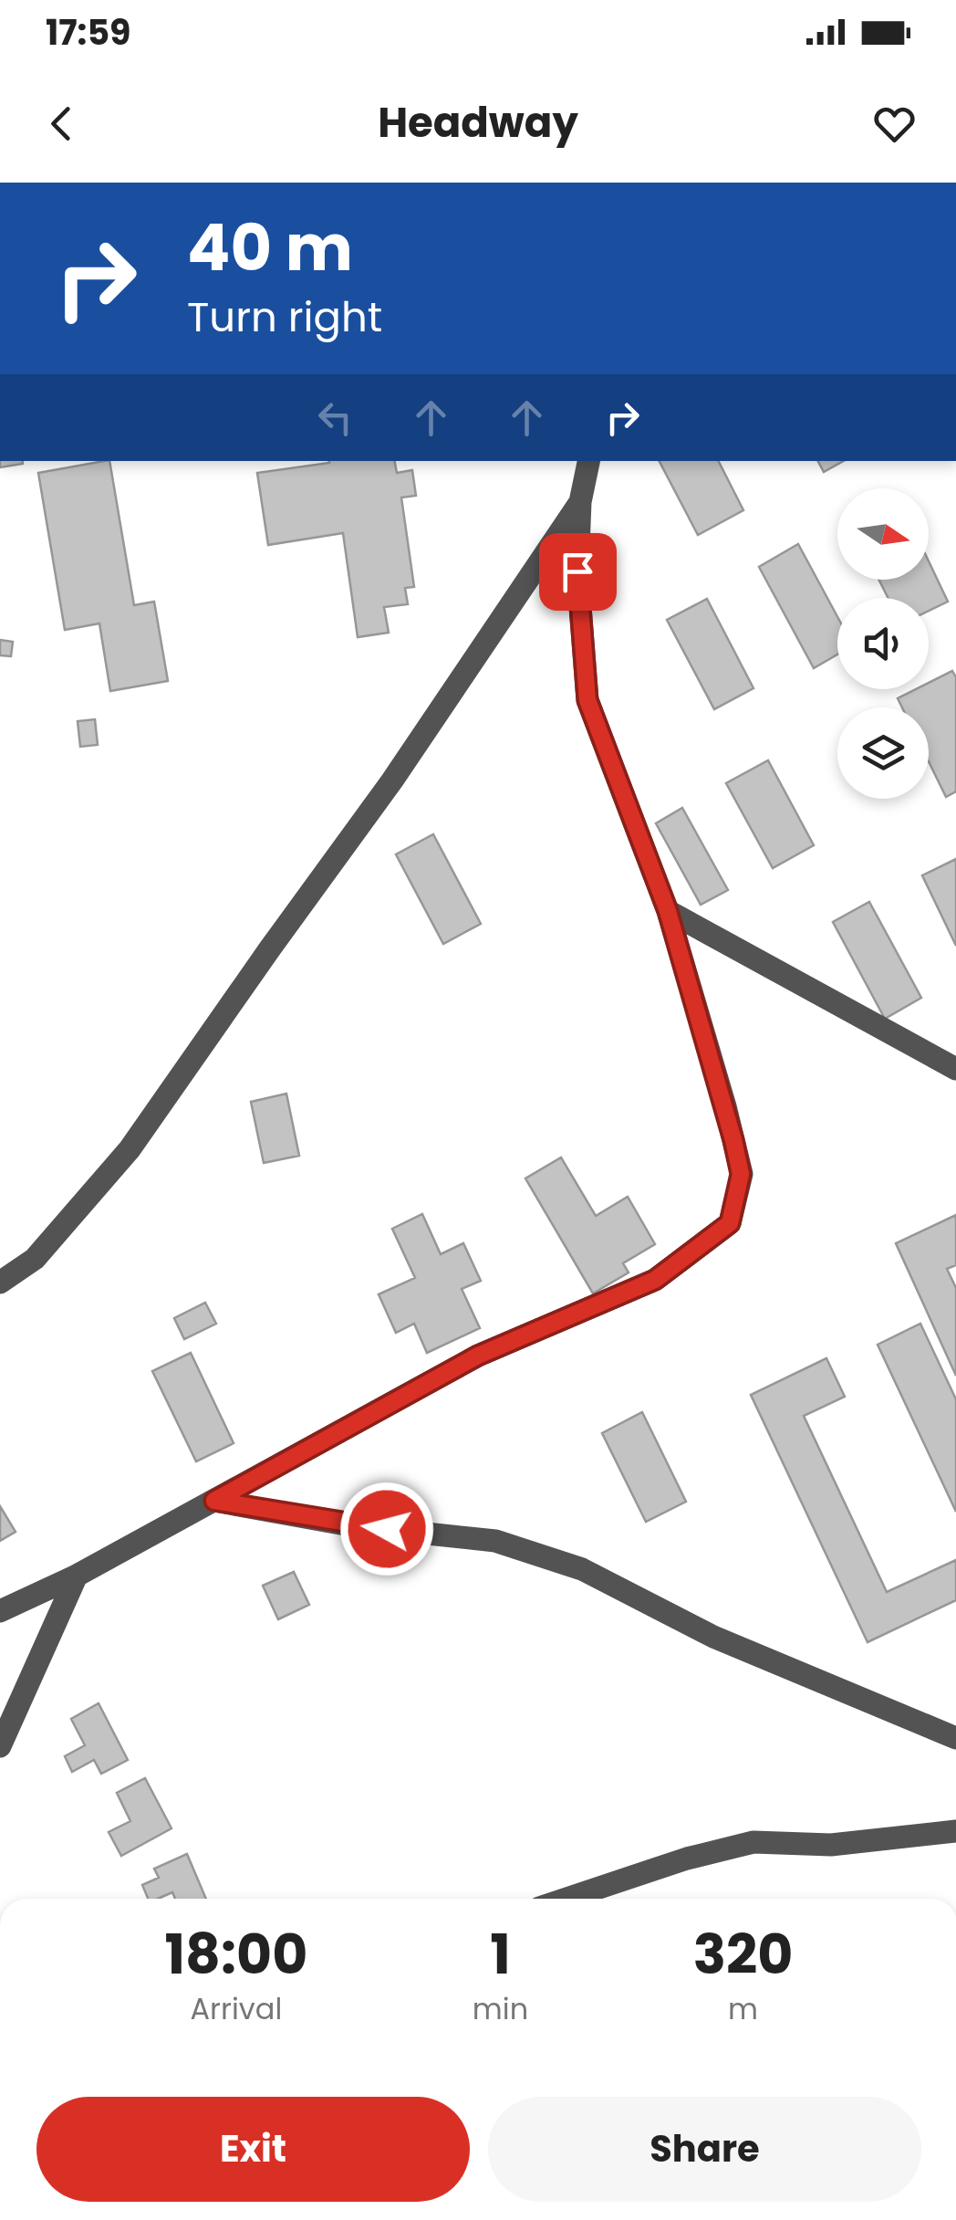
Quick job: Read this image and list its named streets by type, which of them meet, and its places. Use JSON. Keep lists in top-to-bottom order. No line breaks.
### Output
{"north":"right","page":{"status":"17:59","header":"Headway","turn":["40 m","Turn right"],"eta":["18:00","Arrival","1","min","320","m"],"buttons":["Exit","Share"]}}
